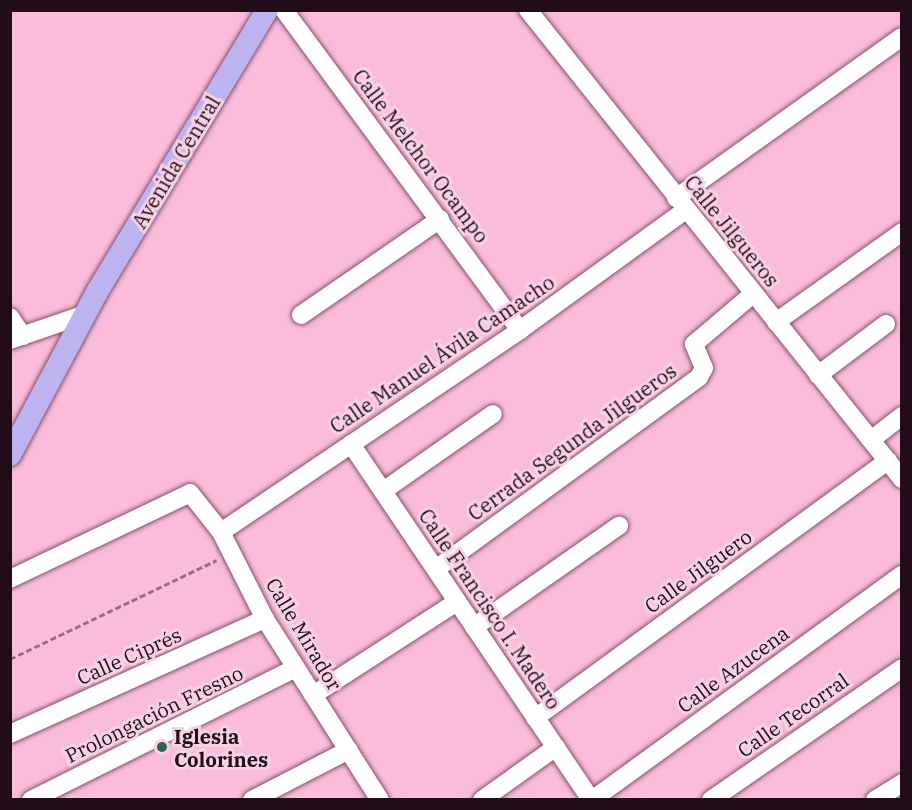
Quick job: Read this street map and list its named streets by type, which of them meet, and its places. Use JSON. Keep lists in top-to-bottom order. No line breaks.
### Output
{"streets":{"main road":["Avenida Central"],"street":["Calle Melchor Ocampo","Calle Jilgueros","Calle Manuel Ávila Camacho","Cerrada Segunda Jilgueros","Calle Jilguero","Calle Francisco I. Madero","Calle Mirador","Calle Ciprés","Calle Azucena","Prolongación Fresno","Calle Tecorral"]},"crossings":[["Calle Melchor Ocampo","Calle Manuel Ávila Camacho"],["Calle Jilgueros","Calle Manuel Ávila Camacho"],["Calle Jilgueros","Cerrada Segunda Jilgueros"],["Calle Jilgueros","Calle Jilguero"],["Calle Manuel Ávila Camacho","Calle Francisco I. Madero"],["Calle Manuel Ávila Camacho","Calle Mirador"],["Cerrada Segunda Jilgueros","Calle Francisco I. Madero"],["Calle Jilguero","Calle Francisco I. Madero"],["Calle Francisco I. Madero","Calle Azucena"],["Calle Mirador","Calle Ciprés"],["Calle Mirador","Prolongación Fresno"]],"places":["Iglesia Colorines"]}
